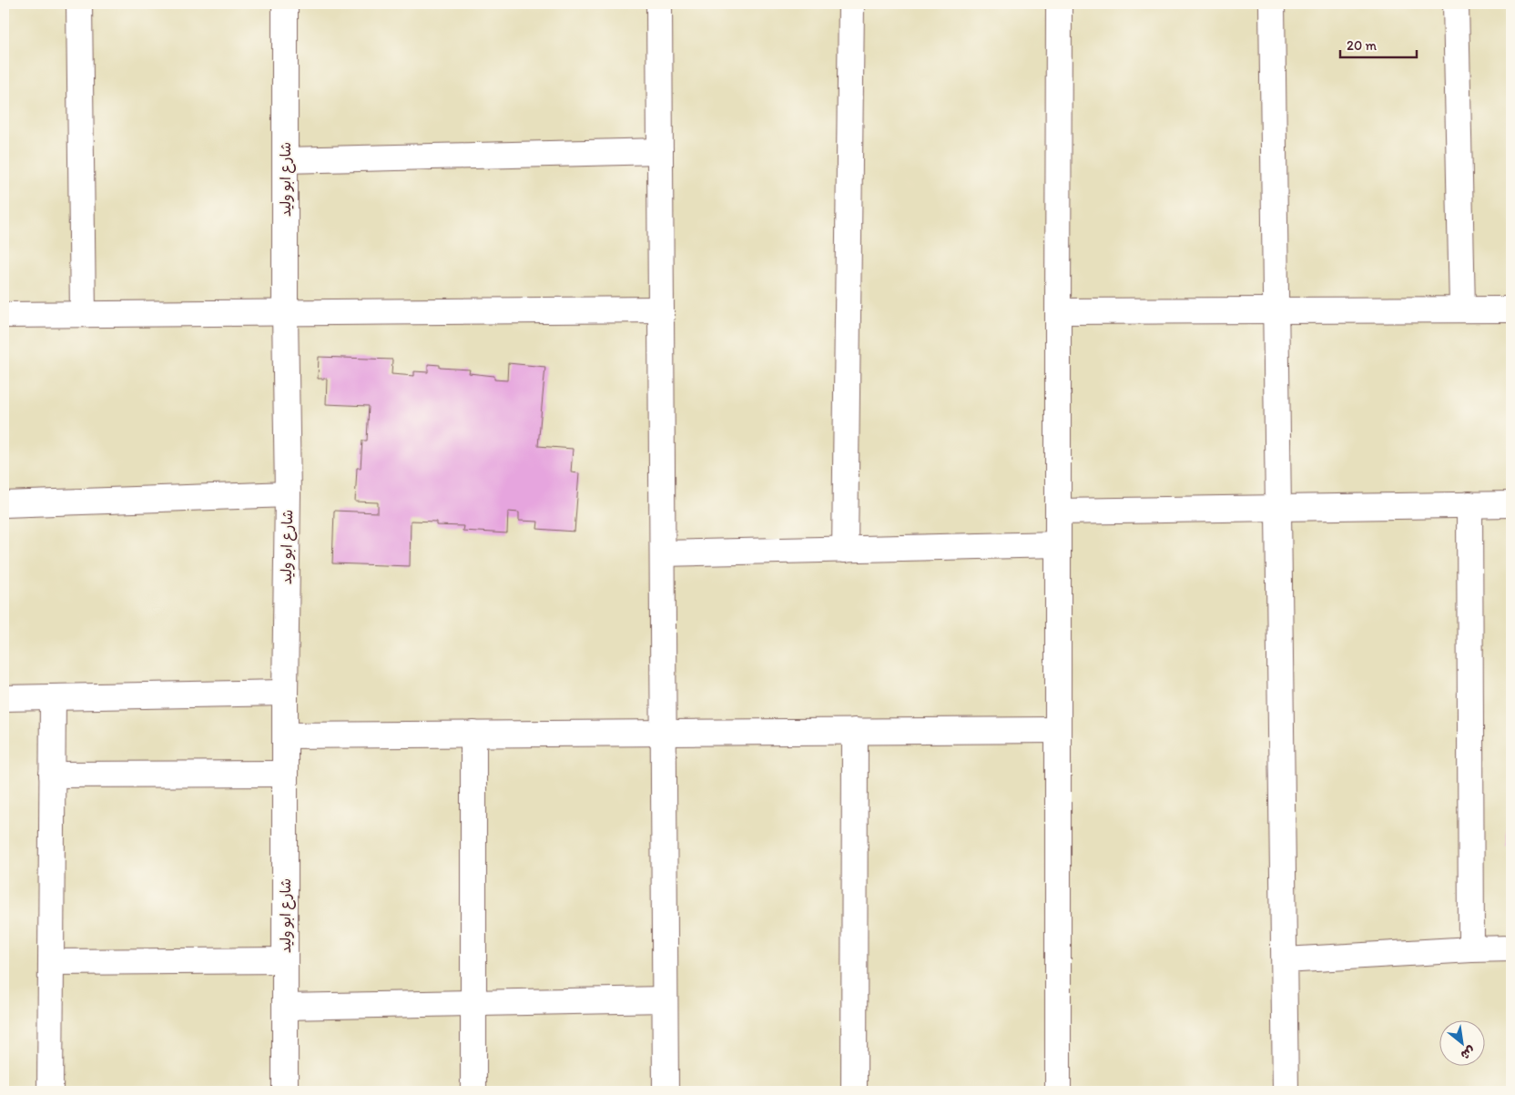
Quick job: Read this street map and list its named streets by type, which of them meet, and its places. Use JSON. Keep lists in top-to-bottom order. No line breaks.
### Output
{"streets":{"street":["شارع ابو وليد"]},"scale_bar":"20 m","north":"bottom right"}
